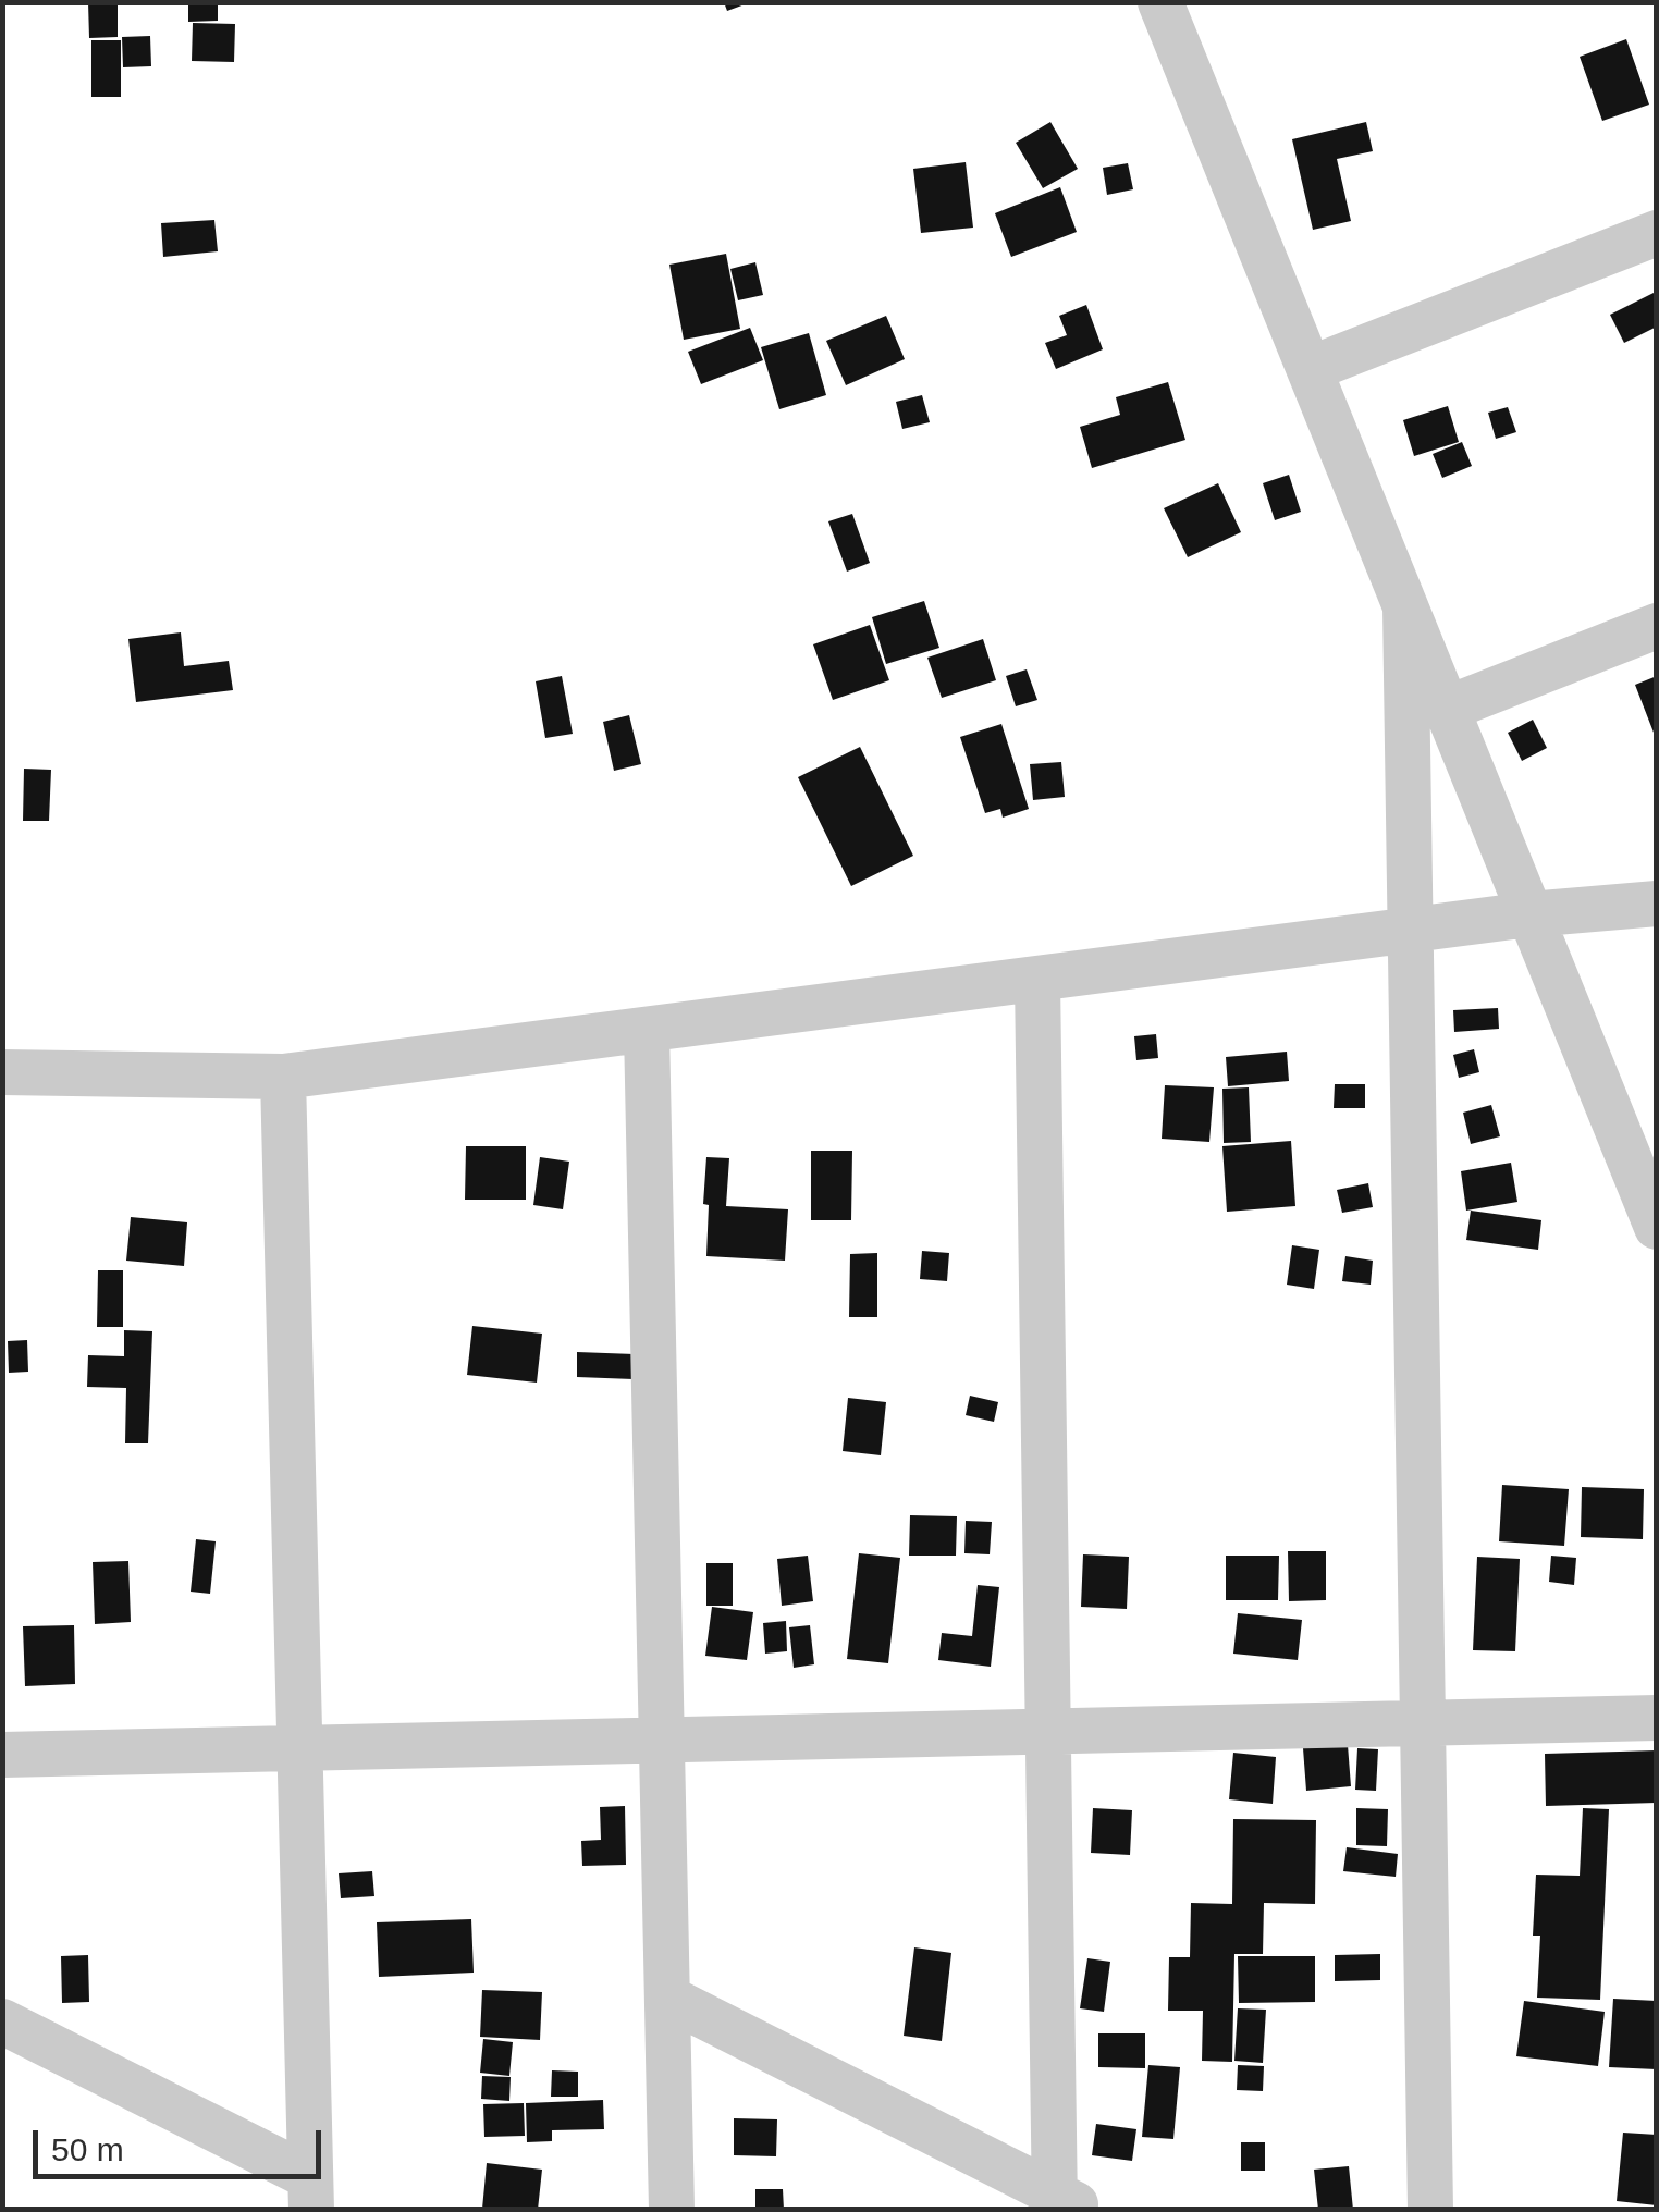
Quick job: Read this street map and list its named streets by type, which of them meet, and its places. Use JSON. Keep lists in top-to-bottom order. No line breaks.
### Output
{"scale_bar":"50 m"}
